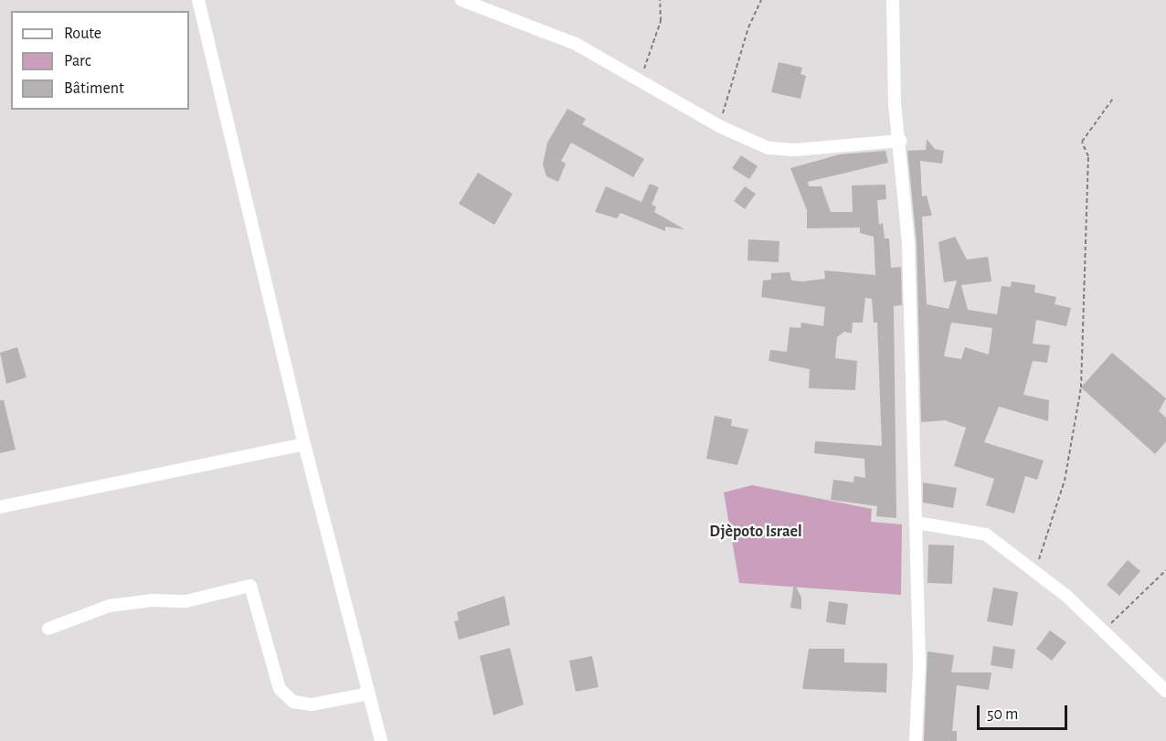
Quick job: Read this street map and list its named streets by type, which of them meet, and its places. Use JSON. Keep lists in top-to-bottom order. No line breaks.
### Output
{"districts":["Djèpoto Israel"],"legend":["Route","Parc","Bâtiment"],"scale_bar":"50 m"}
